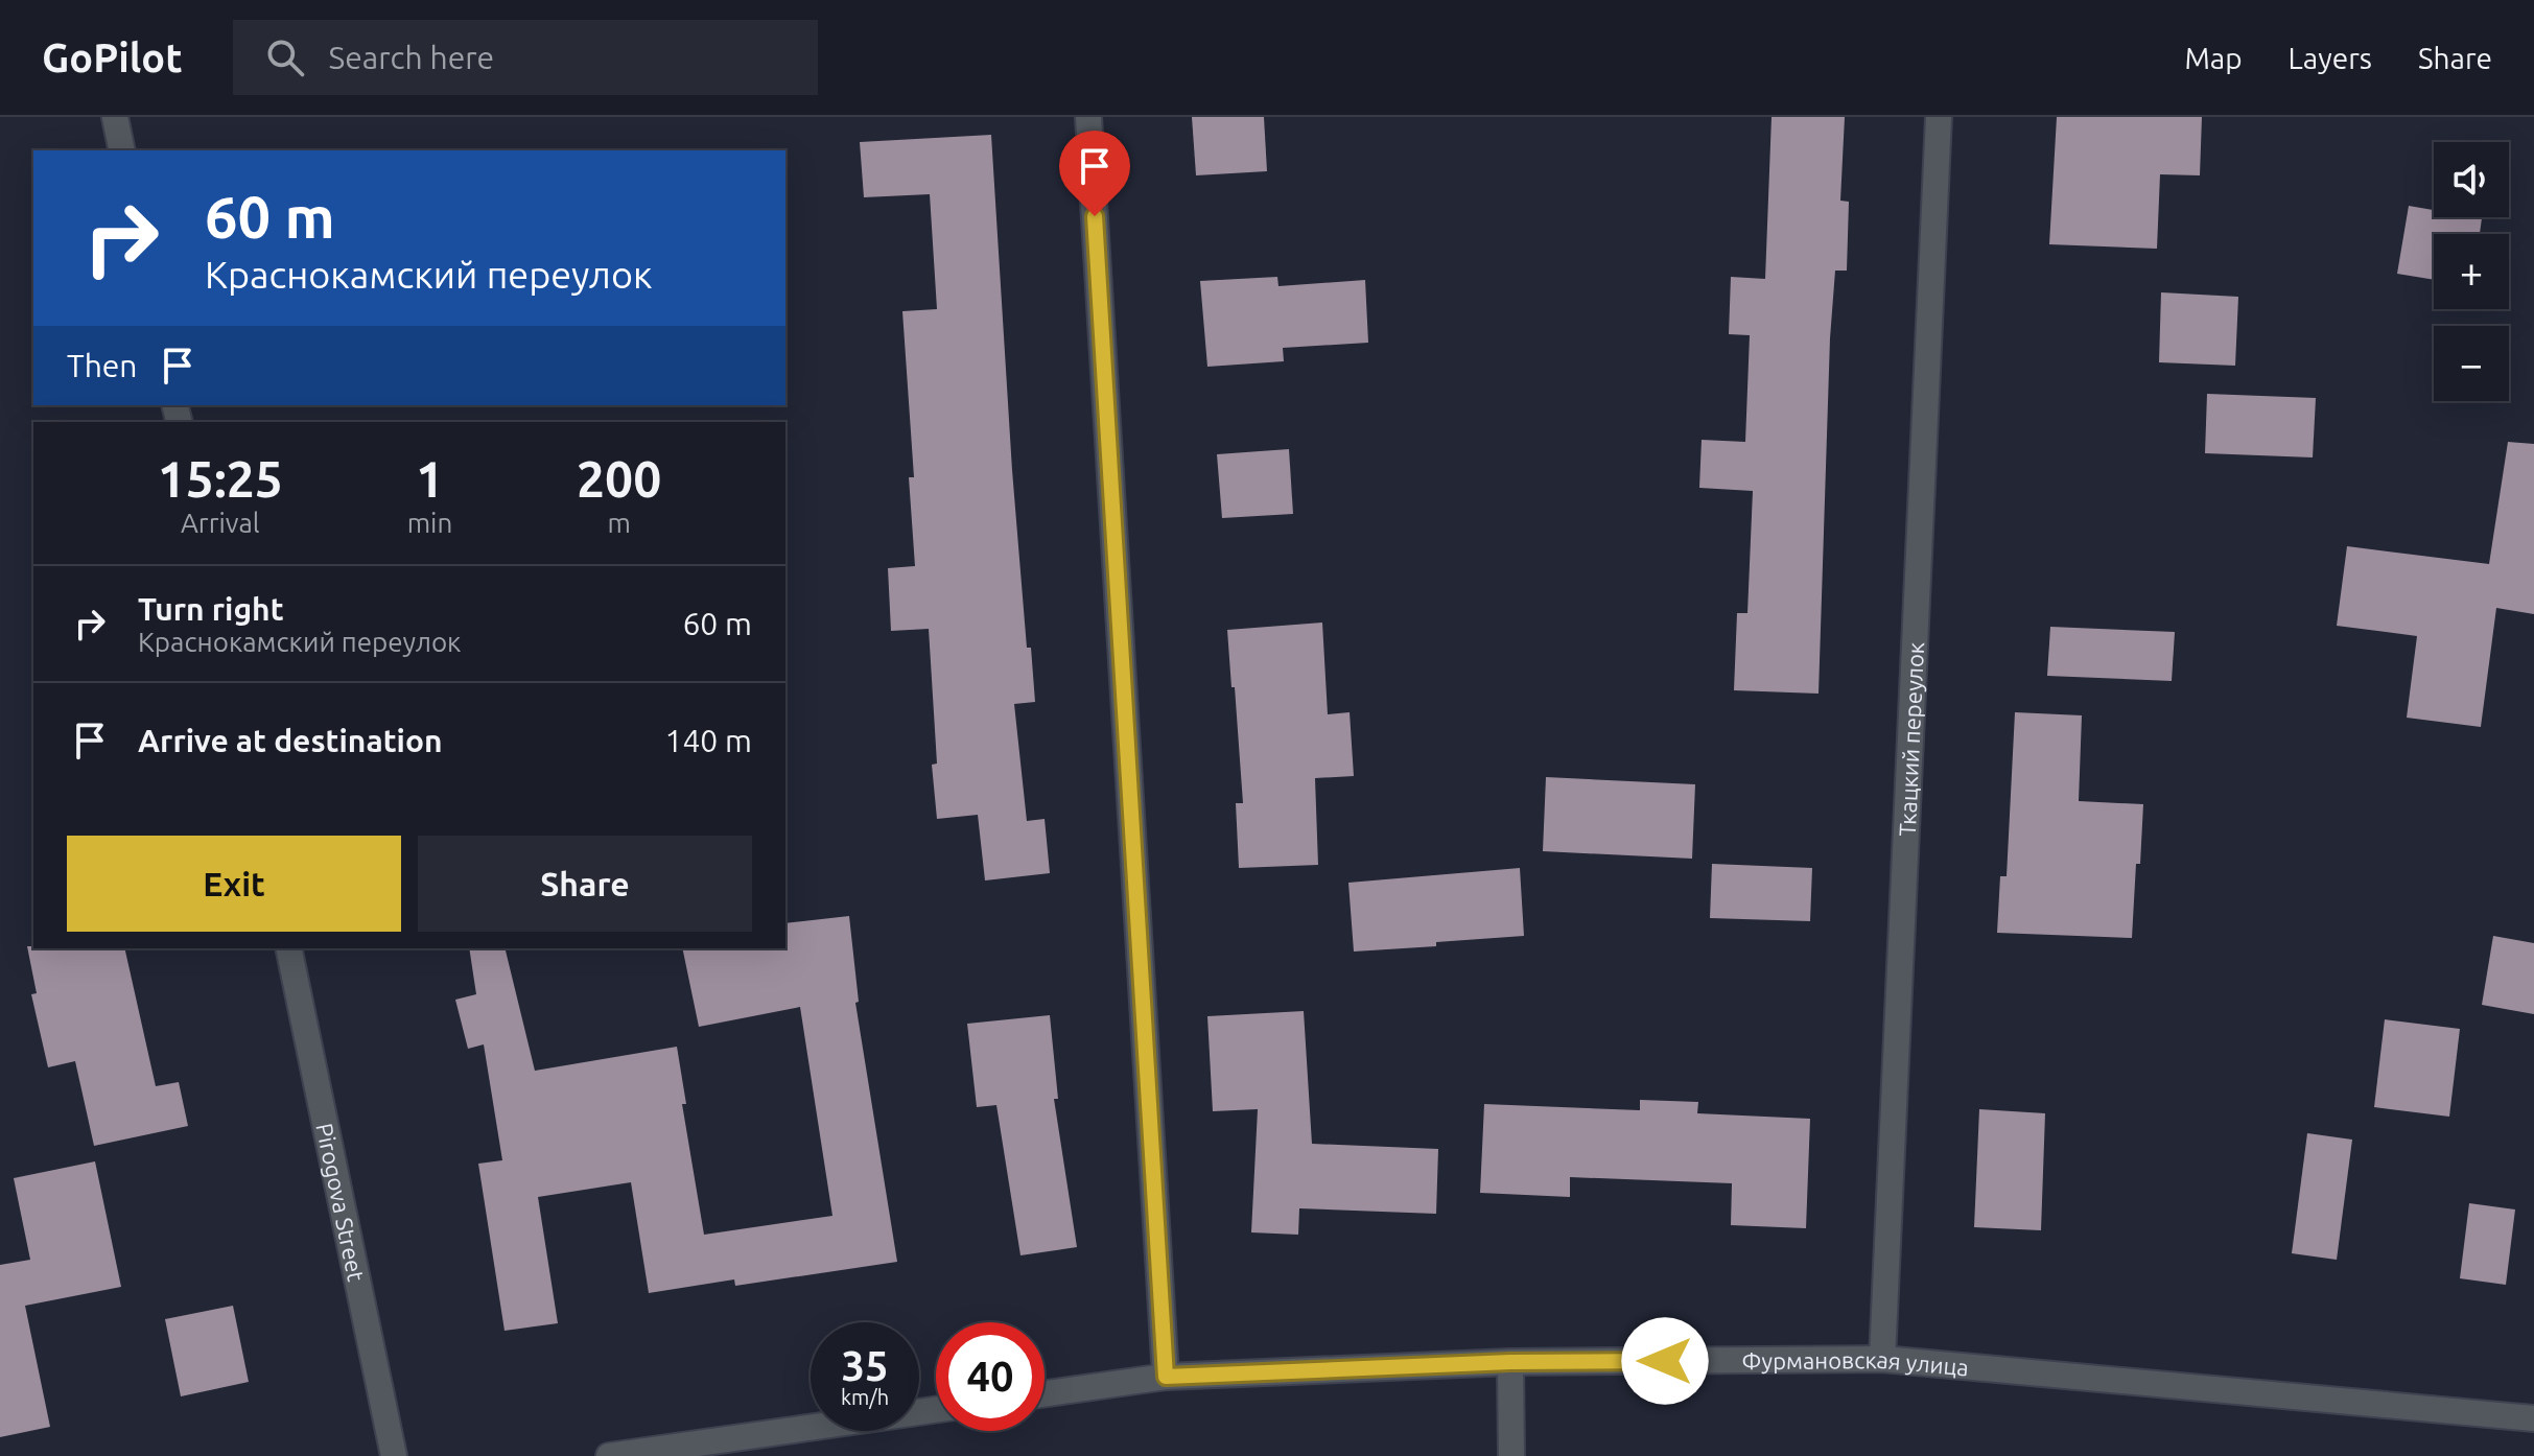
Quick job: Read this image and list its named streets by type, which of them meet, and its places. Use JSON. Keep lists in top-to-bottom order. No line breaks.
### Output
{"streets":{"street":["Ткацкий переулок","Pirogova Street","Фурмановская улица"]},"crossings":[["Ткацкий переулок","Фурмановская улица"]],"page":{"header":"GoPilot","search":"Search here","nav":["Map","Layers","Share"],"map_buttons":["+","−"],"turn":["60 m","Краснокамский переулок"],"then":"Then","eta":["15:25","Arrival","1","min","200","m"],"list":[{"name":"Turn right","note":"Краснокамский переулок","value":"60 m"},{"name":"Arrive at destination","value":"140 m"}],"buttons":["Exit","Share"],"speed":"35 km/h","limit":"40"}}
